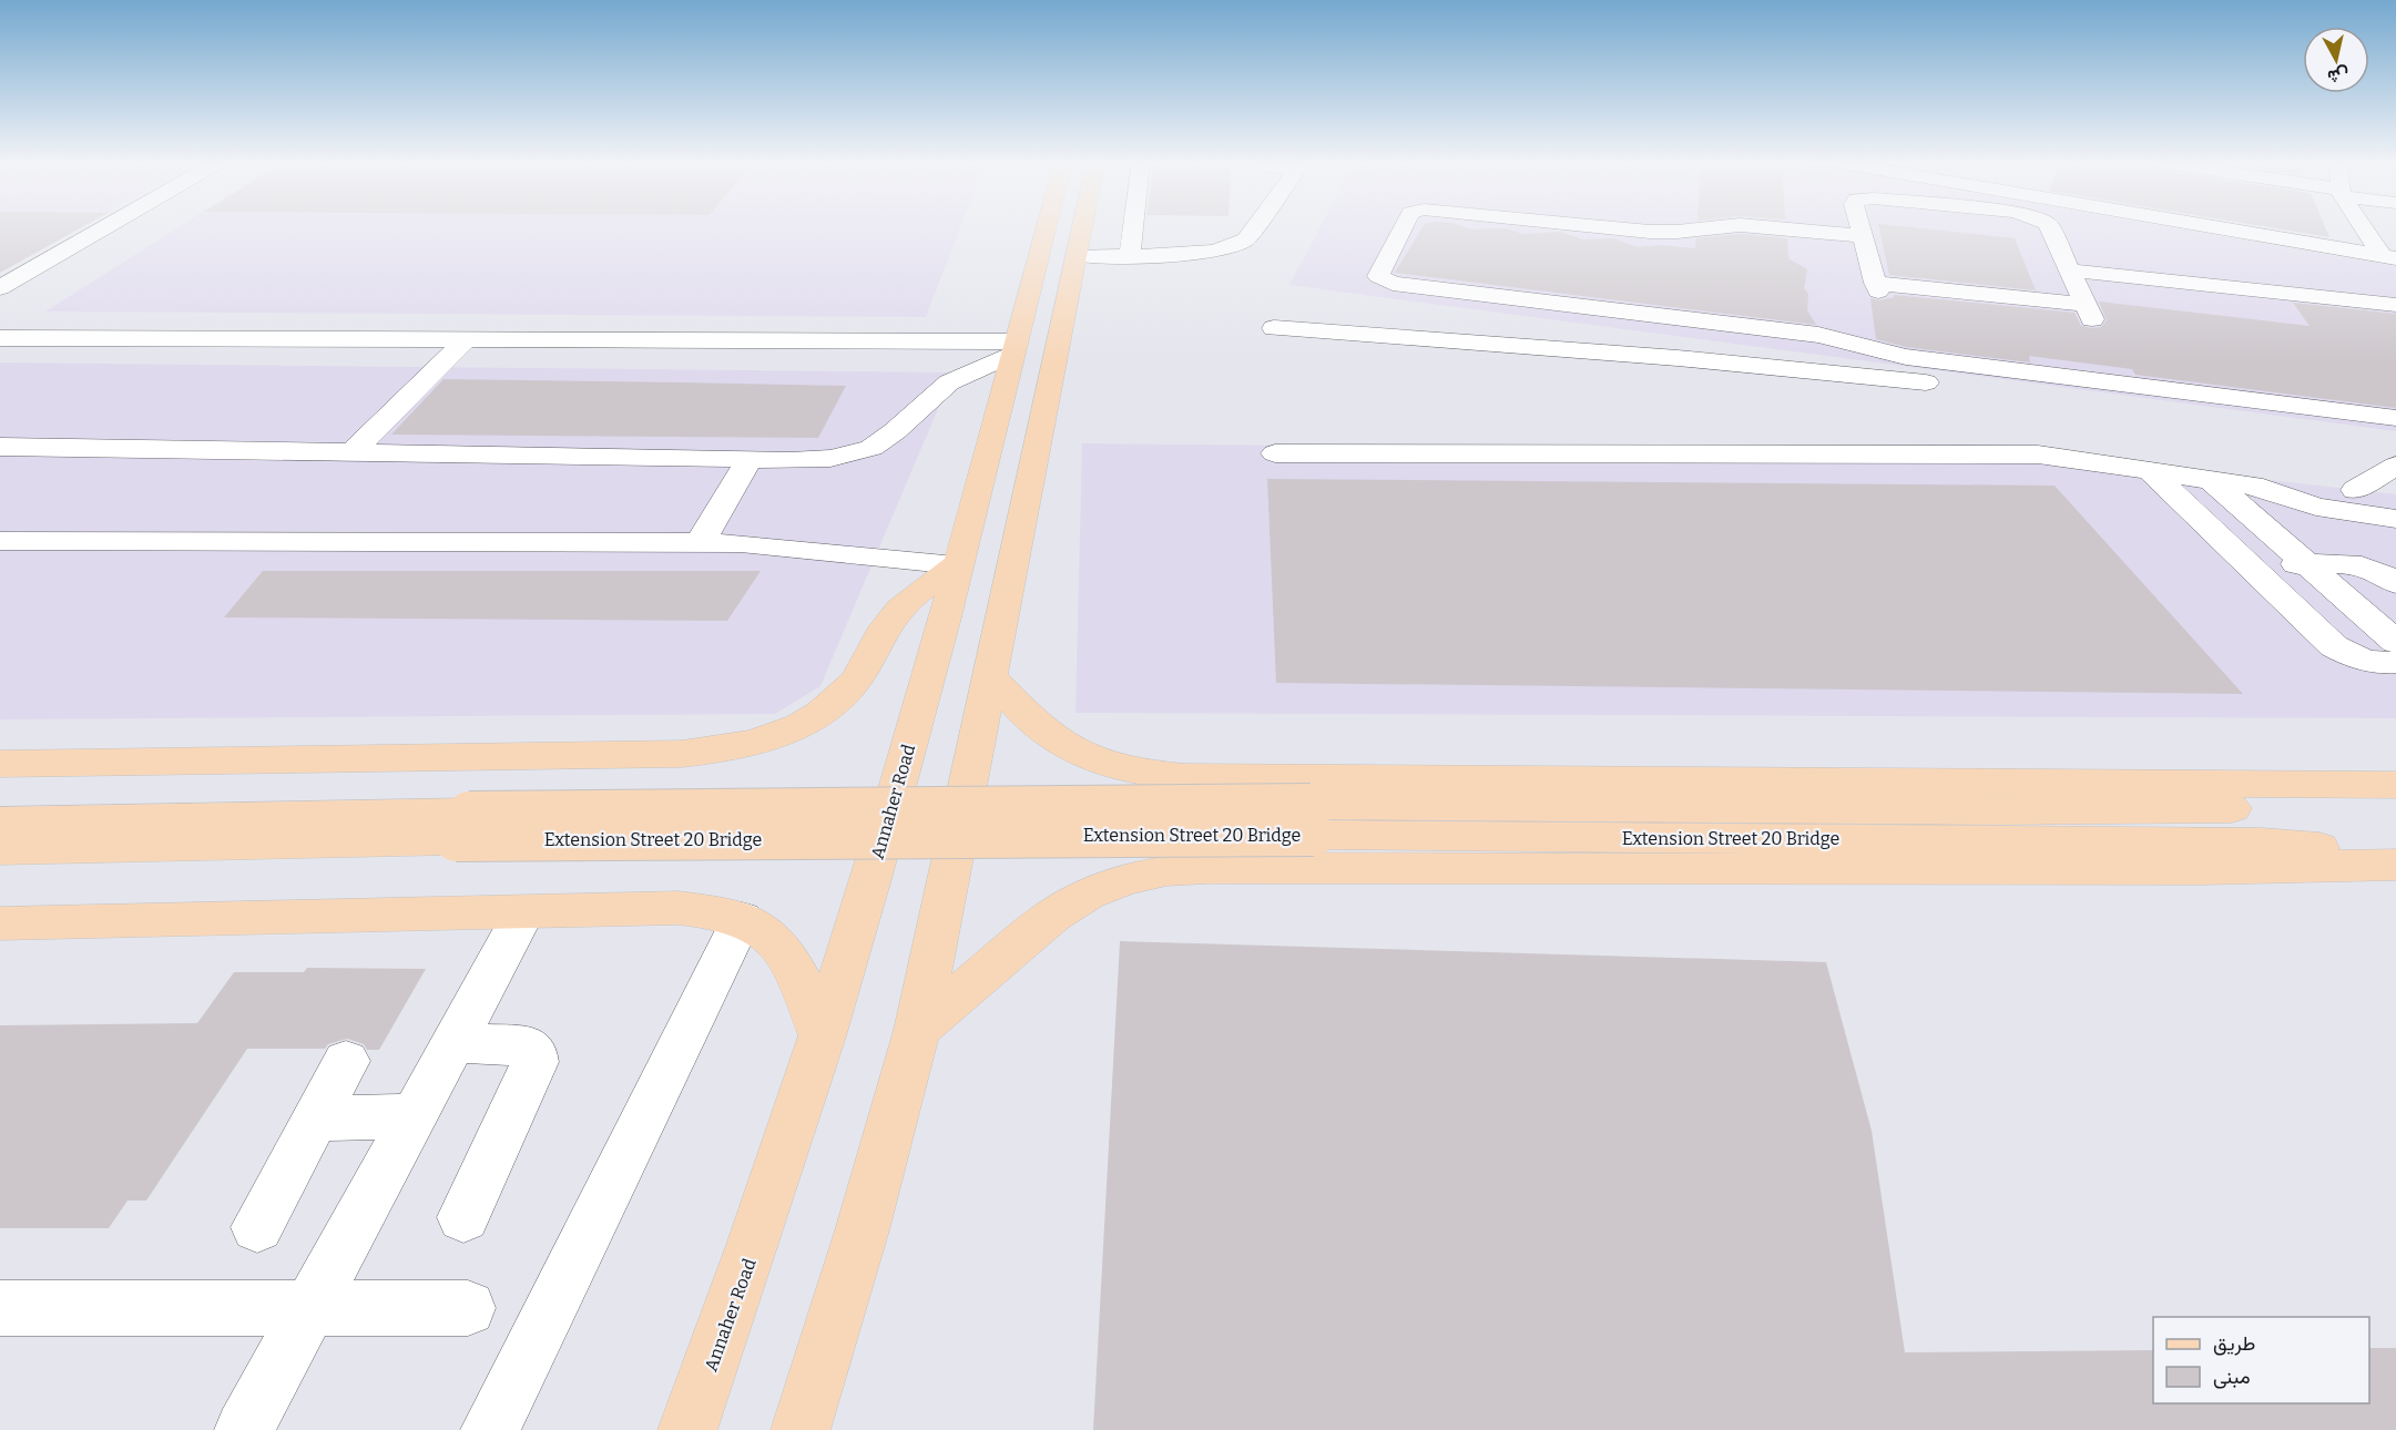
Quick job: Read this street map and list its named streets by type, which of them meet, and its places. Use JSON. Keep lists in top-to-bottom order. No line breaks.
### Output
{"streets":{"main road":["Annaher Road","Extension Street 20 Bridge"]},"legend":["طريق","مبنى"],"north":"bottom"}
